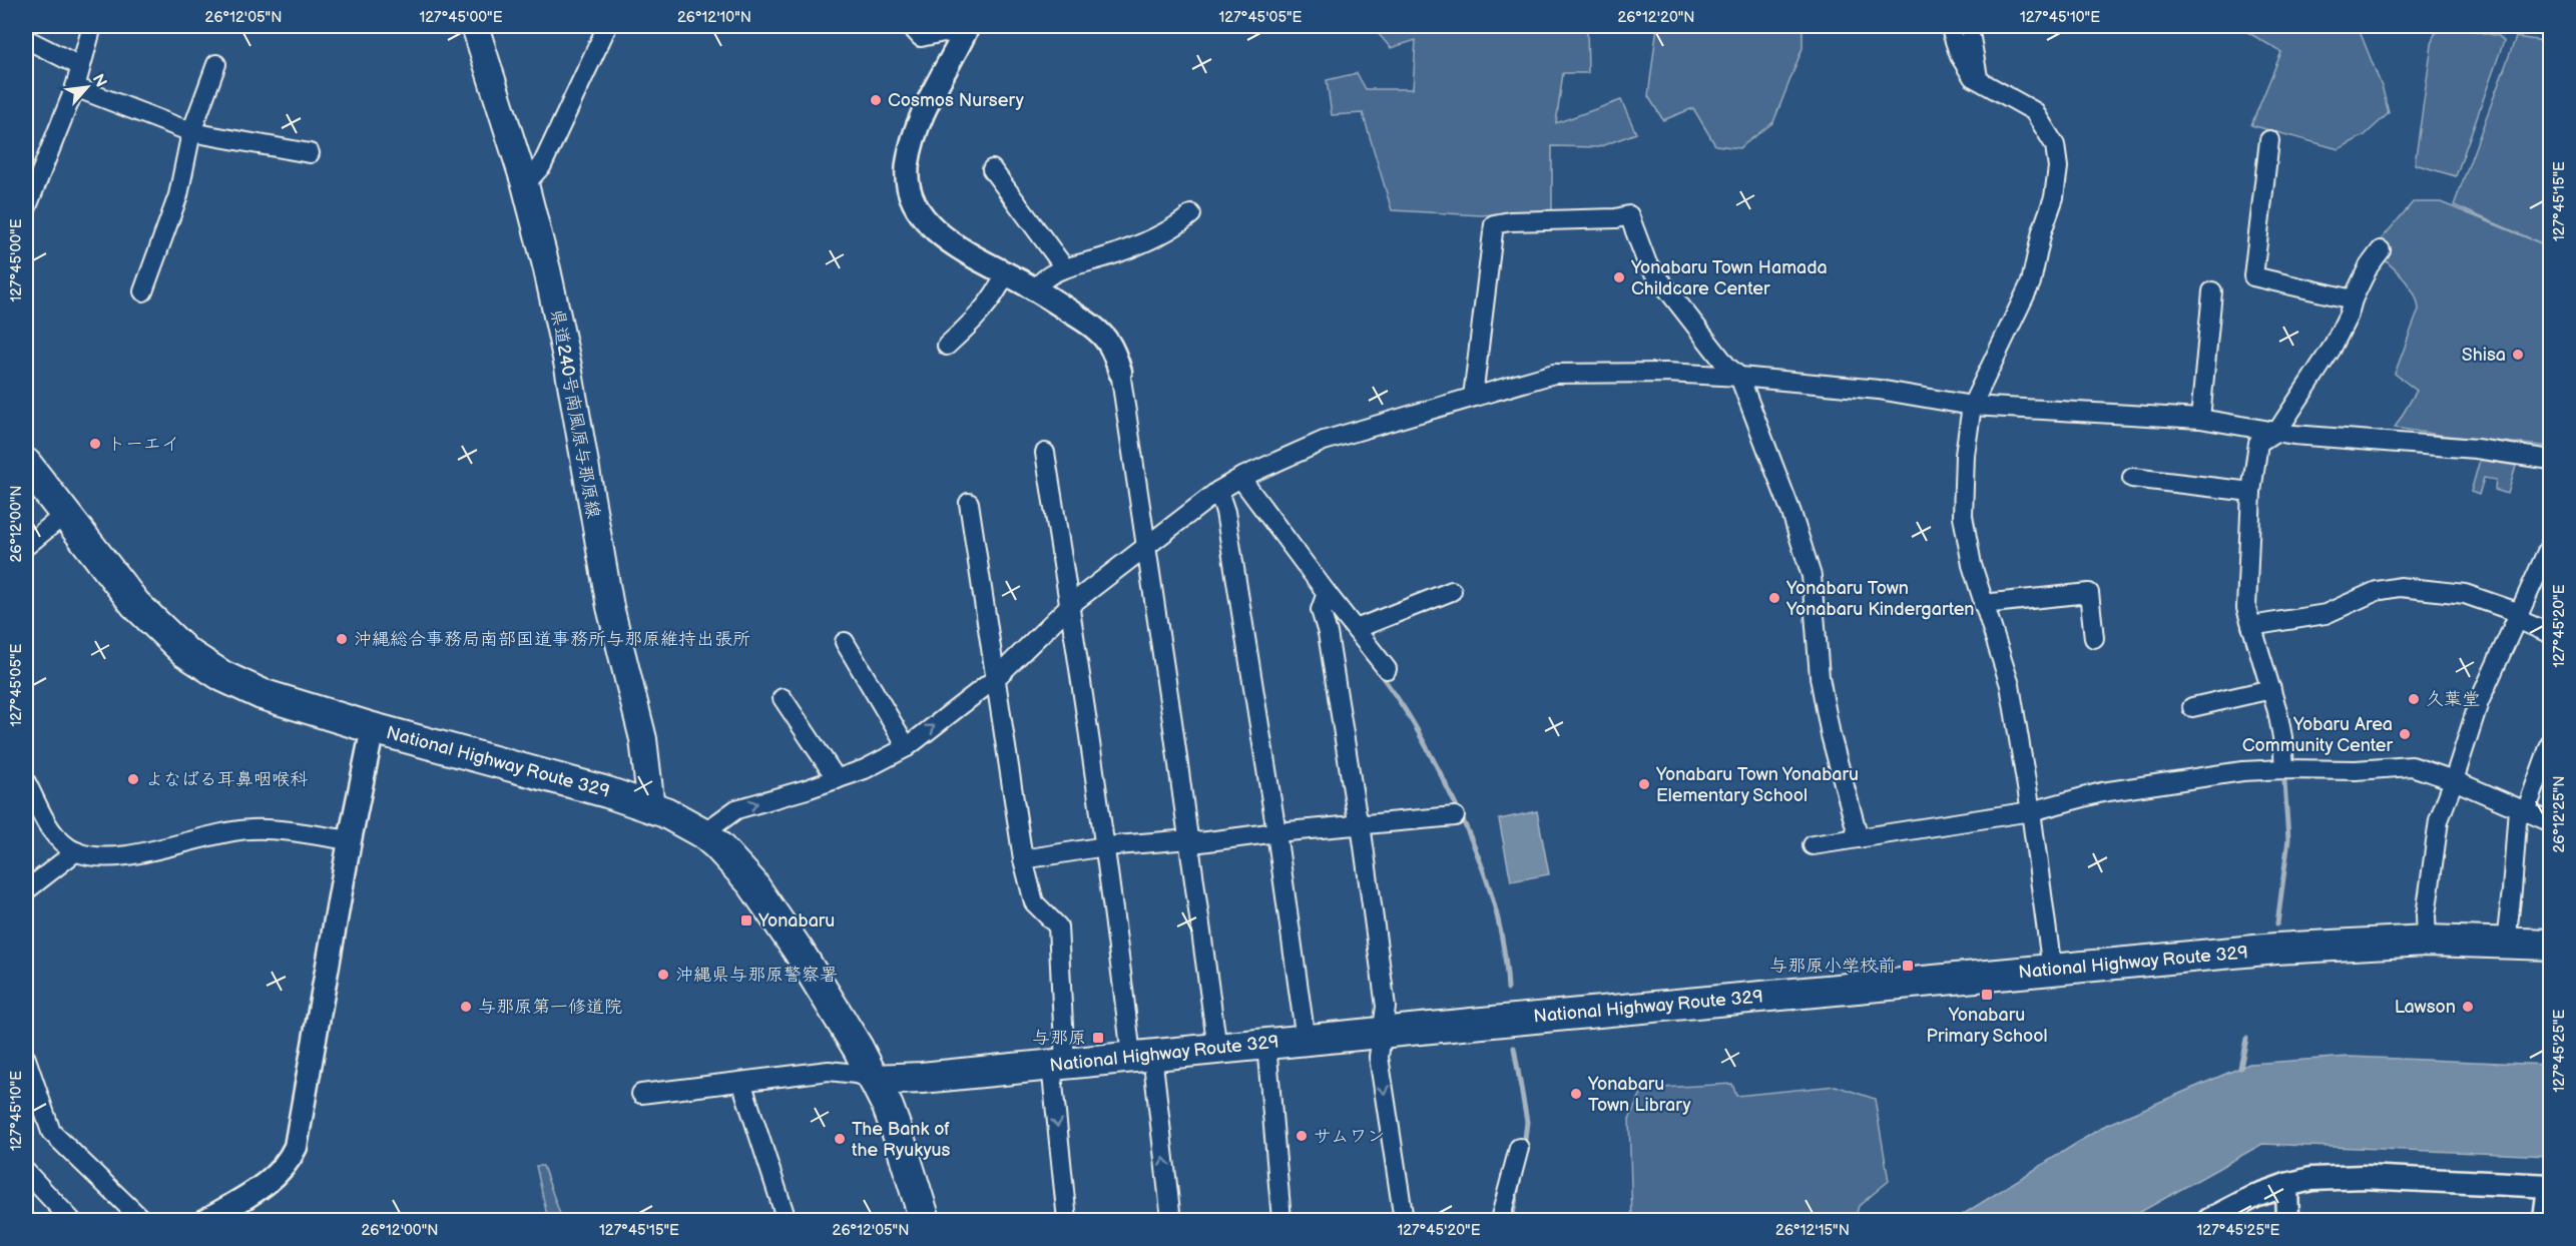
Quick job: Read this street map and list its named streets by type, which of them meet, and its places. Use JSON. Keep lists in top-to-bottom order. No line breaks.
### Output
{"streets":{"highway":["National Highway Route 329"],"main road":["県道240号南風原与那原線"]},"crossings":[["県道240号南風原与那原線","National Highway Route 329"]],"places":{"other":["Cosmos Nursery","Yonabaru Town Hamada Childcare Center","Shisa","トーエイ","Yonabaru Town Yonabaru Kindergarten","沖縄総合事務局南部国道事務所与那原維持出張所","久葉堂","Yobaru Area Community Center","よなばる耳鼻咽喉科","Yonabaru Town Yonabaru Elementary School","沖縄県与那原警察署","与那原第一修道院","Lawson","Yonabaru Town Library","サムワン","The Bank of the Ryukyus"],"transit":["Yonabaru","与那原小学校前","Yonabaru Primary School","与那原"]},"north":"top right","coordinates":["26°12'05\"N","127°45'00\"E","26°12'10\"N","127°45'05\"E","26°12'20\"N","127°45'10\"E","127°45'15\"E","26°12'00\"N","127°45'20\"E","26°12'25\"N","127°45'25\"E","26°12'15\"N"]}
